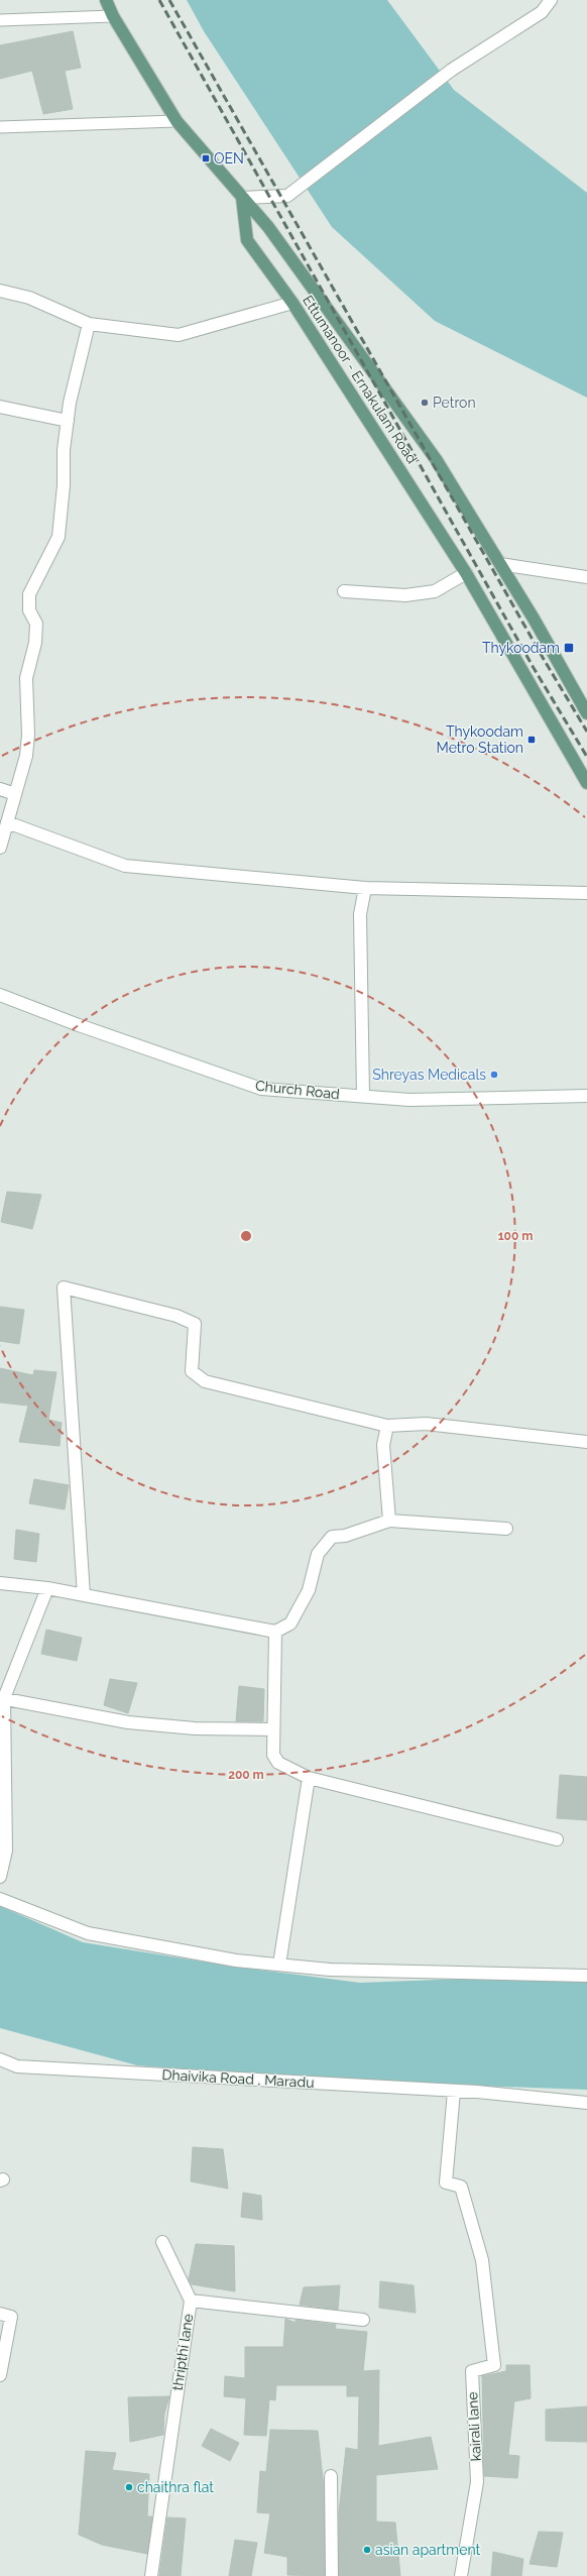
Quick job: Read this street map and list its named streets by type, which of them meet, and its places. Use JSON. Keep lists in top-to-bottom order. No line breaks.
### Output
{"streets":{"main road":["Ettumanoor - Ernakulam Road"],"street":["Church Road","Dhaivika Road , Maradu","thripthi lane","kairali lane"]},"crossings":[["Dhaivika Road , Maradu","kairali lane"]],"places":{"transit":["OEN","Thykoodam","Thykoodam Metro Station"],"other":["Petron","Shreyas Medicals","chaithra flat","asian apartment"]},"rings":["100 m","200 m"]}
